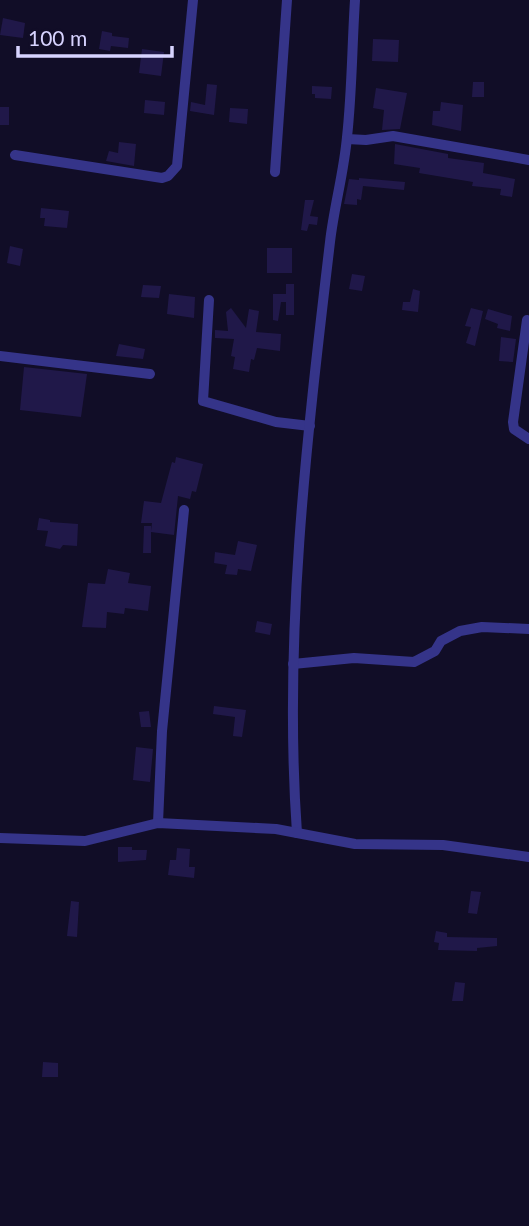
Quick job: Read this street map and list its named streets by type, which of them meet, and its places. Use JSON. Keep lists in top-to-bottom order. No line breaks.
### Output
{"scale_bar":"100 m"}
